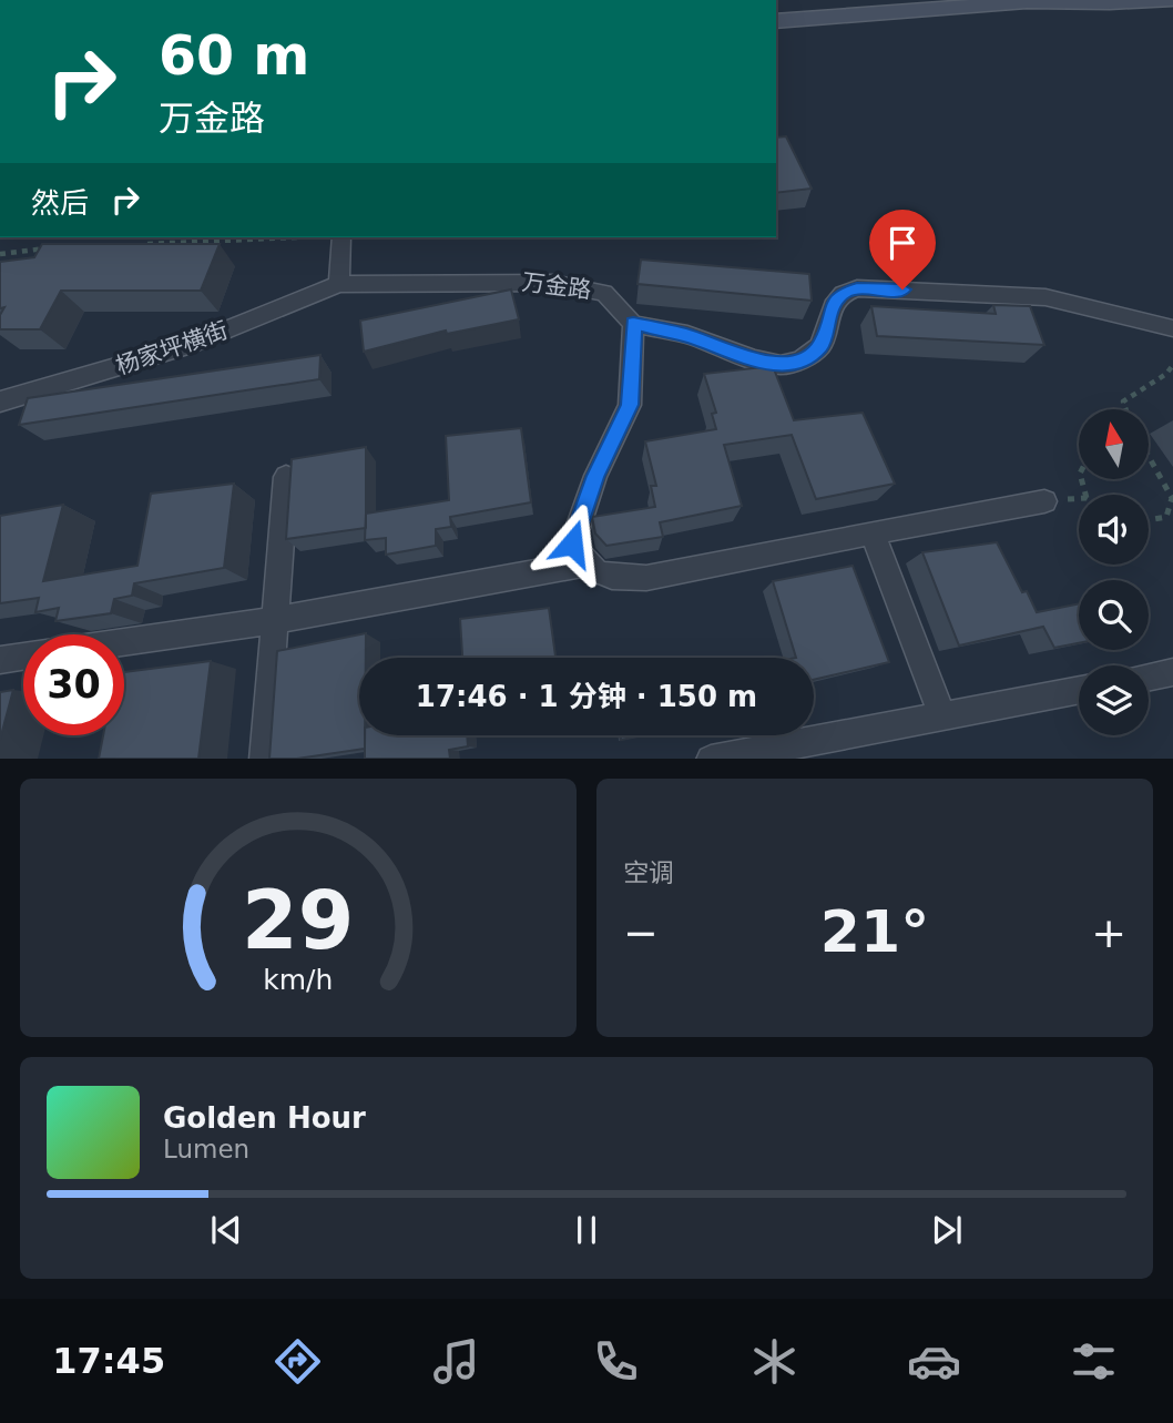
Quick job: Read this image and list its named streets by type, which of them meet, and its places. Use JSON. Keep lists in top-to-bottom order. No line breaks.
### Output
{"streets":{"street":["万金路","杨家坪横街"]},"crossings":[["万金路","杨家坪横街"]],"north":"top","page":{"turn":["60 m","万金路"],"then":"然后","limit":"30","trip":"17:46 · 1 分钟 · 150 m","tile":"空调","heat":["−","21°","+"],"song":["Golden Hour","Lumen"],"tabs":"17:45","gauge":["29","km/h"]}}
